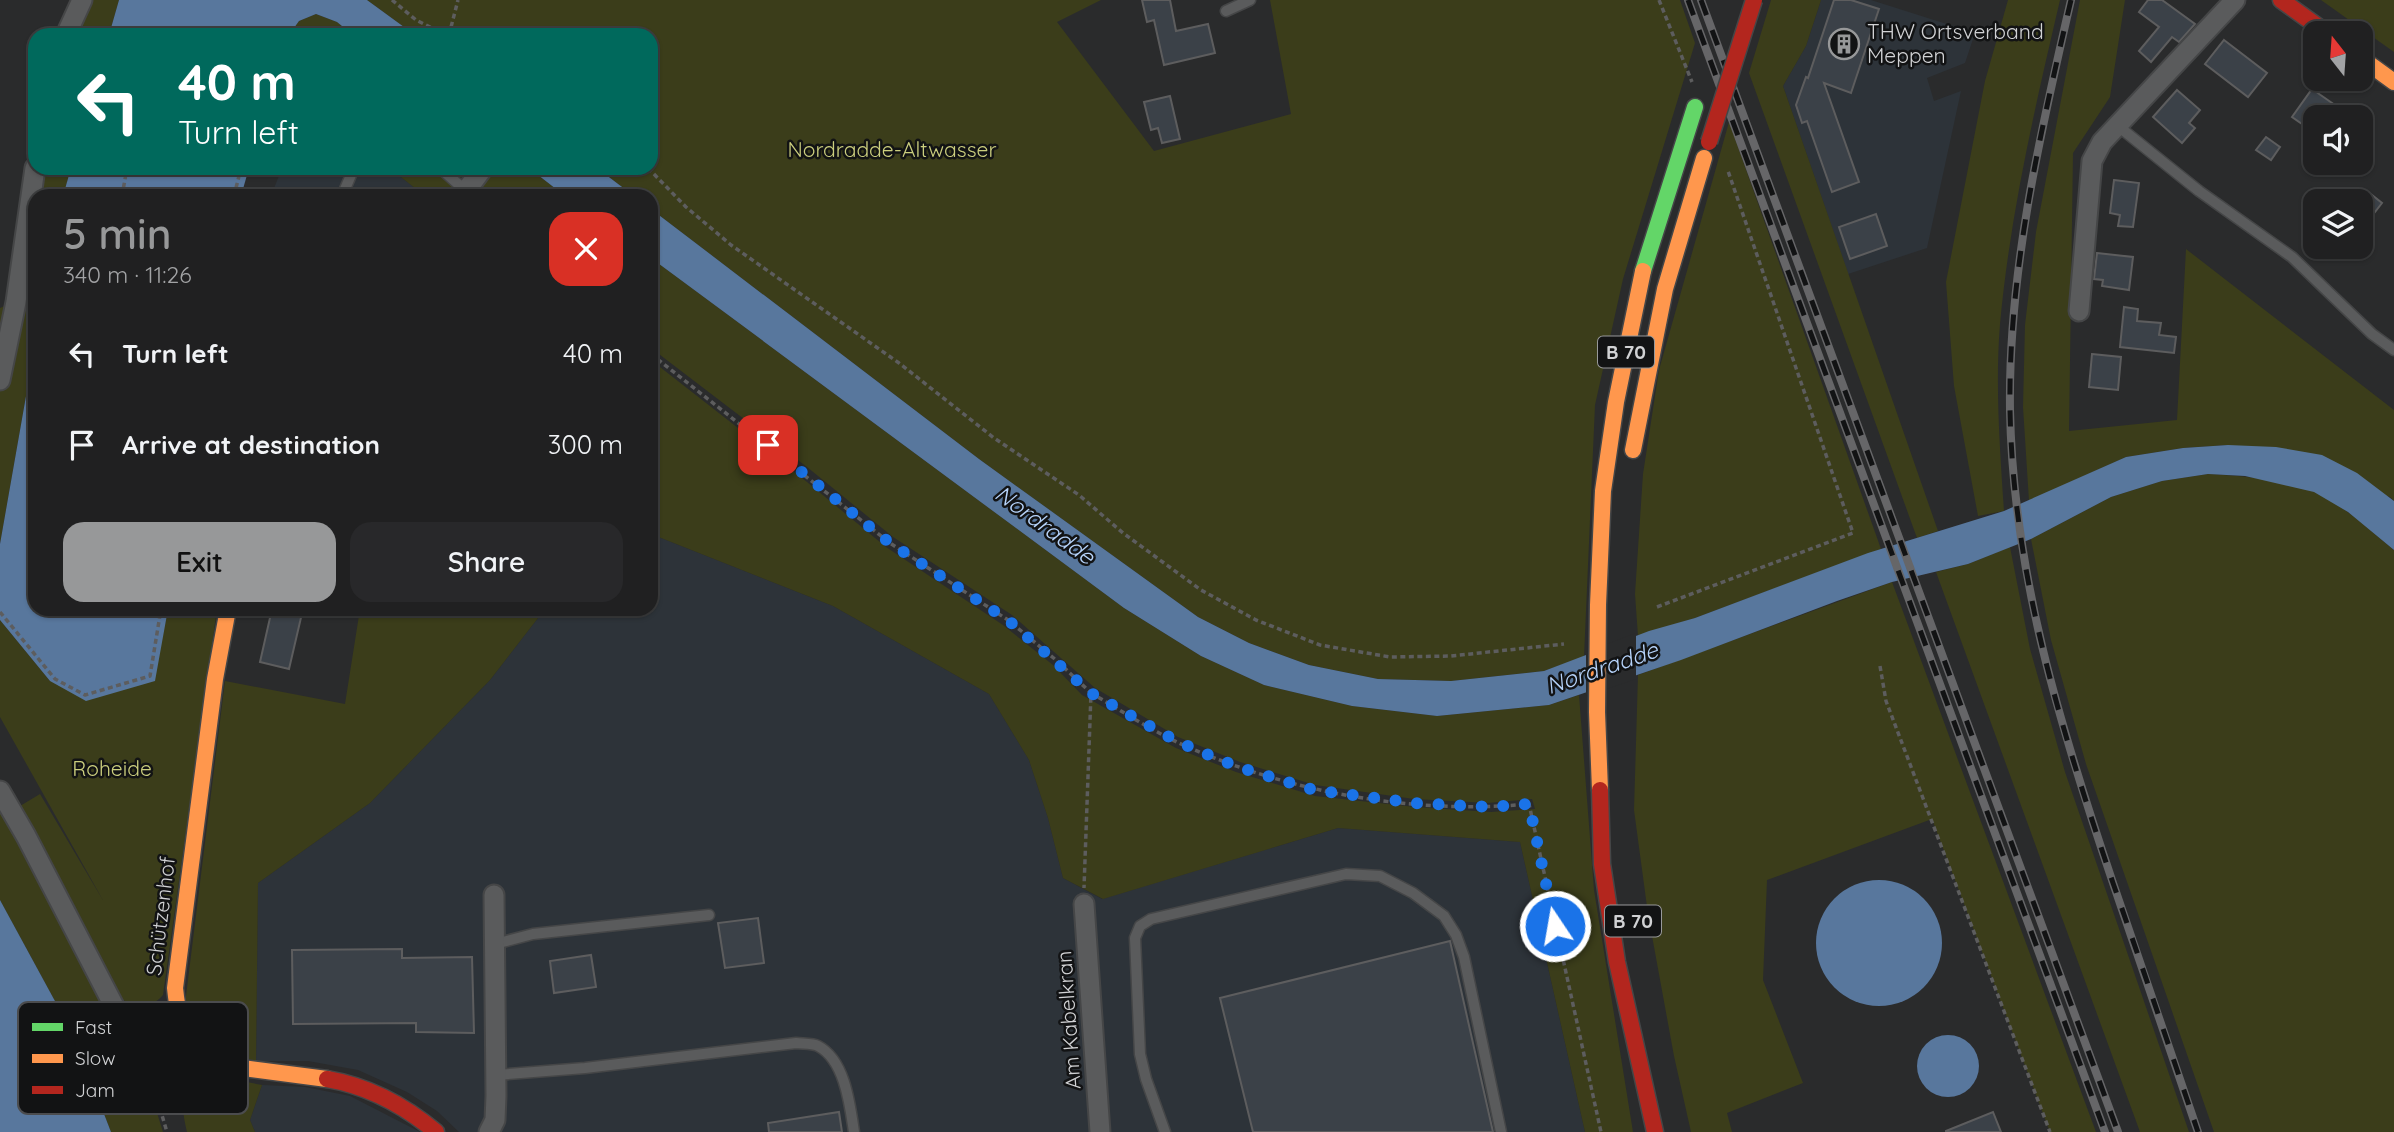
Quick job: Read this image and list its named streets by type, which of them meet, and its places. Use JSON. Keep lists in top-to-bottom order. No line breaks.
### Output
{"streets":{"main road":["B 70","Schützenhof"],"street":["Am Kabelkran"]},"water":["Nordradde"],"parks":["Nordradde-Altwasser","Roheide"],"places":{"building":["THW Ortsverband Meppen"]},"legend":["Fast","Slow","Jam"],"north":"top","page":{"turn":["40 m","Turn left"],"heading":["5 min","340 m · 11:26"],"list":[{"name":"Turn left","value":"40 m"},{"name":"Arrive at destination","value":"300 m"}],"buttons":["Exit","Share"]}}
